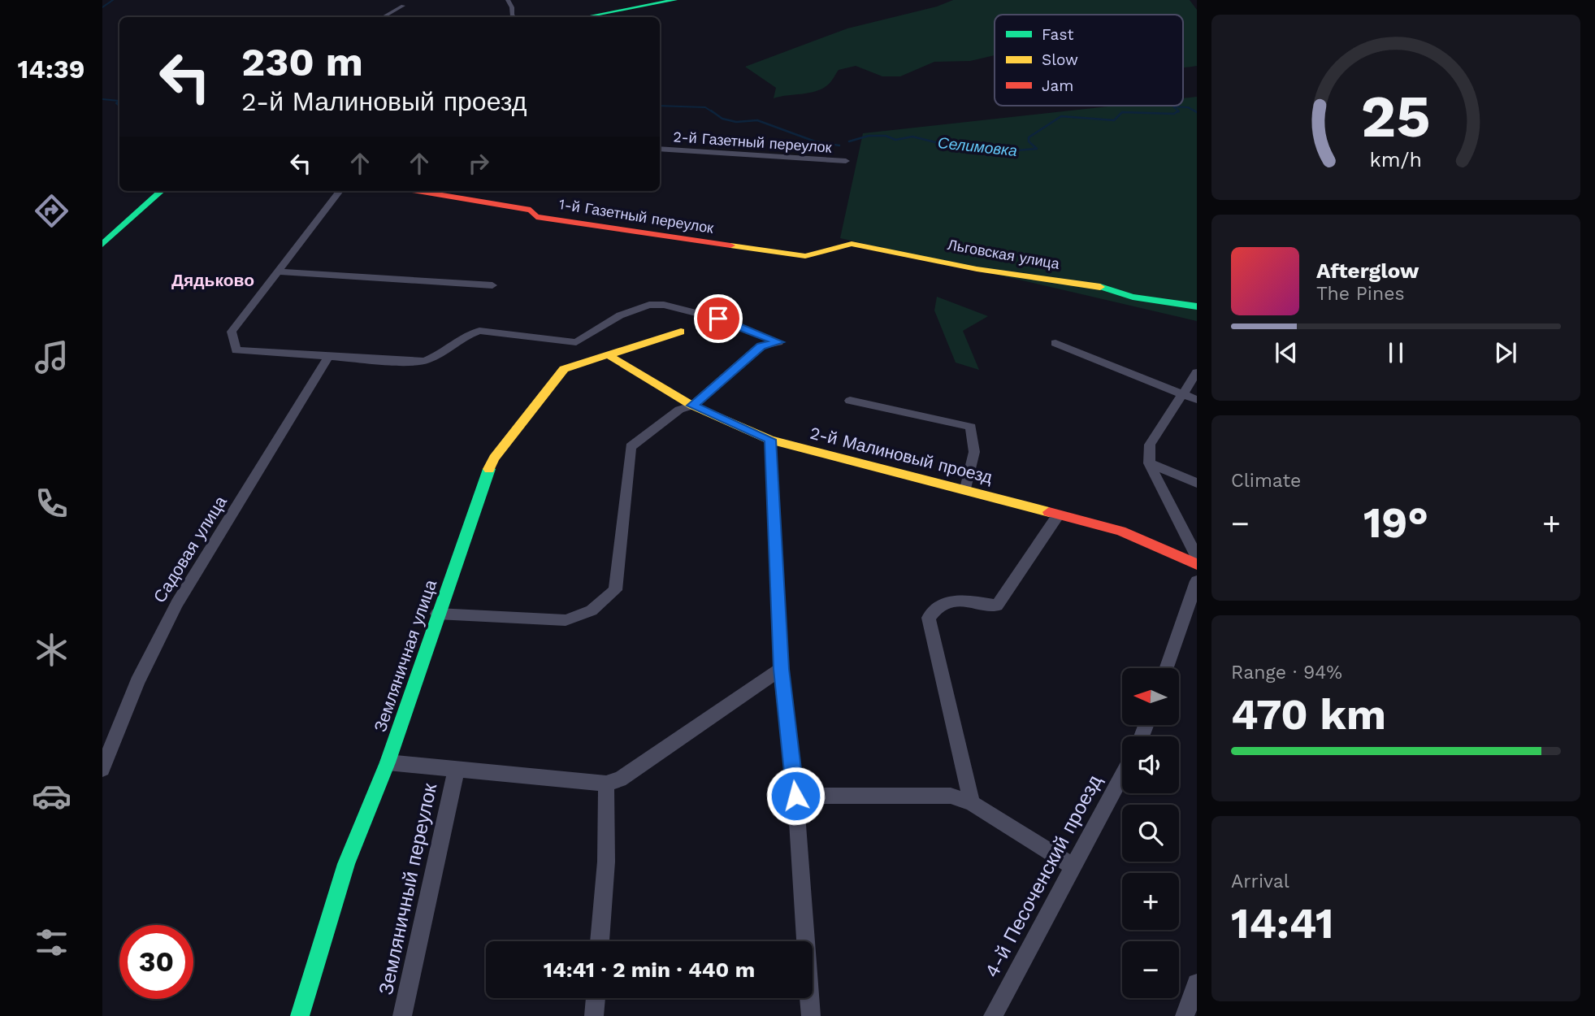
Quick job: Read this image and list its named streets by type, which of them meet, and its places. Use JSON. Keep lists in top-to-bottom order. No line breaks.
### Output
{"streets":{"street":["2-й Газетный переулок","1-й Газетный переулок","Льговская улица","2-й Малиновый проезд","Садовая улица","Земляничная улица","4-й Песоченский проезд","Земляничный переулок"]},"crossings":[["1-й Газетный переулок","Льговская улица"],["2-й Малиновый проезд","Земляничная улица"]],"districts":["Дядьково"],"water":["Селимовка"],"legend":["Fast","Slow","Jam"],"north":"left","page":{"tabs":"14:39","turn":["230 m","2-й Малиновый проезд"],"song":["Afterglow","The Pines"],"tile":["Climate",["Range · 94%","470 km"],["Arrival","14:41"]],"heat":["−","19°","+"],"map_buttons":["+","−"],"limit":"30","trip":"14:41 · 2 min · 440 m","gauge":["25","km/h"]}}
